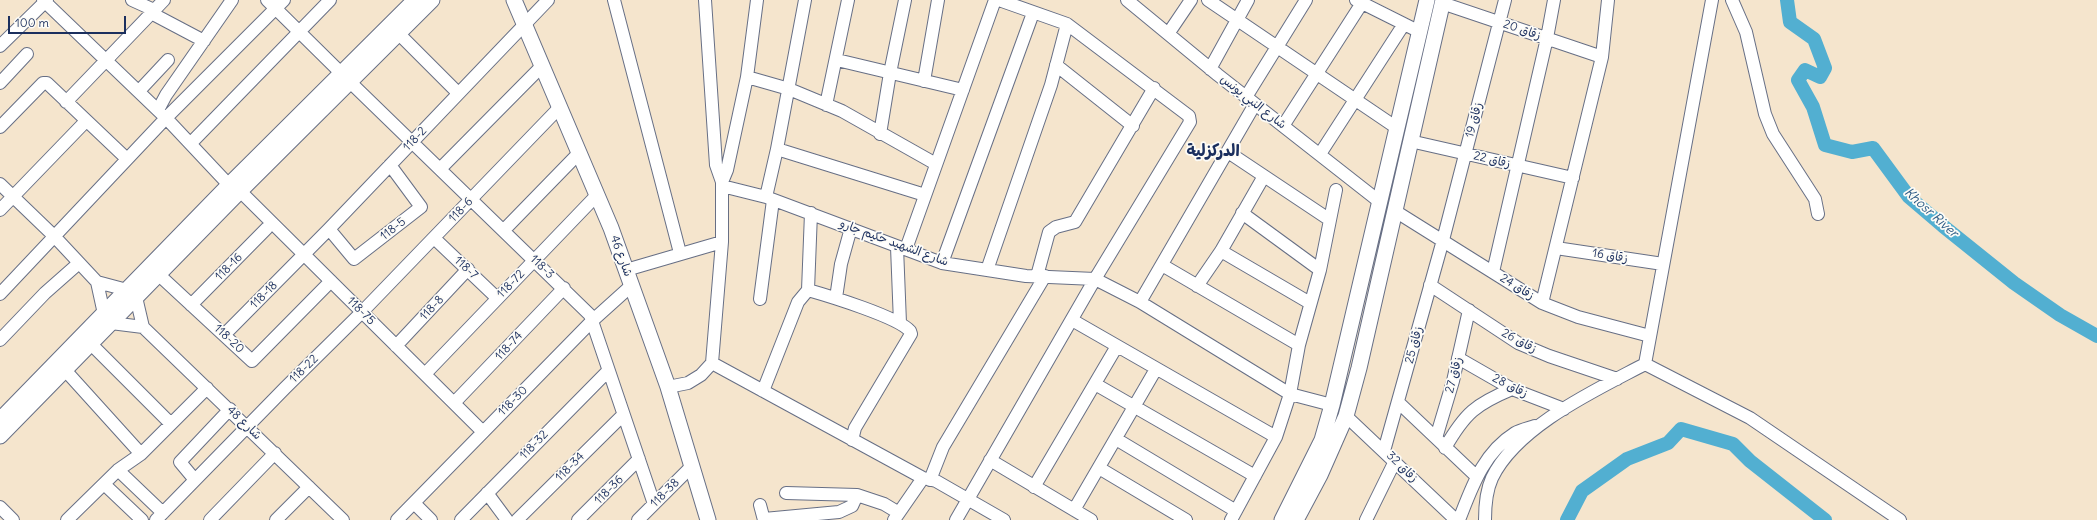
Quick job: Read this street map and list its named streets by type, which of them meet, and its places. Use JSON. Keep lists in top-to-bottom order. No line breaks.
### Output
{"streets":{"main road":["شارع 46"],"street":["زقاق 20","شارع النبي يونس","زقاق 19","118-2","زقاق 22","118-6","118-5","شارع الشهيد حكيم جارو","زقاق 16","118-16","118-3","118-7","118-72","زقاق 24","118-18","118-8","118-75","118-20","زقاق 26","زقاق 25","118-74","118-22","زقاق 27","زقاق 28","118-30","شارع 48","118-32","118-34","زقاق 32","118-36","118-38"]},"crossings":[["زقاق 20","زقاق 19"],["زقاق 19","زقاق 22"],["زقاق 19","زقاق 24"],["زقاق 19","زقاق 25"],["118-2","118-5"],["118-2","شارع 46"],["118-2","118-3"],["118-2","118-18"],["118-2","118-75"],["118-6","شارع 46"],["118-6","118-3"],["118-6","118-7"],["118-6","118-75"],["118-6","118-22"],["شارع 46","118-72"],["شارع 46","118-30"],["شارع 46","118-38"],["118-16","118-20"],["118-3","118-72"],["118-3","118-74"],["118-3","118-30"],["118-3","118-32"],["118-3","118-34"],["118-3","118-36"],["118-3","118-38"],["118-7","118-72"],["118-7","118-8"],["118-72","118-75"],["زقاق 24","زقاق 25"],["118-18","118-75"],["118-18","118-20"],["118-8","118-75"],["118-75","118-20"],["118-75","118-74"],["118-75","118-22"],["118-75","118-30"],["زقاق 26","زقاق 25"],["زقاق 26","زقاق 27"],["زقاق 25","زقاق 32"],["118-22","شارع 48"],["زقاق 27","زقاق 28"]],"districts":["الدركزلية"],"water":["Khosr River"],"scale_bar":"100 m"}
